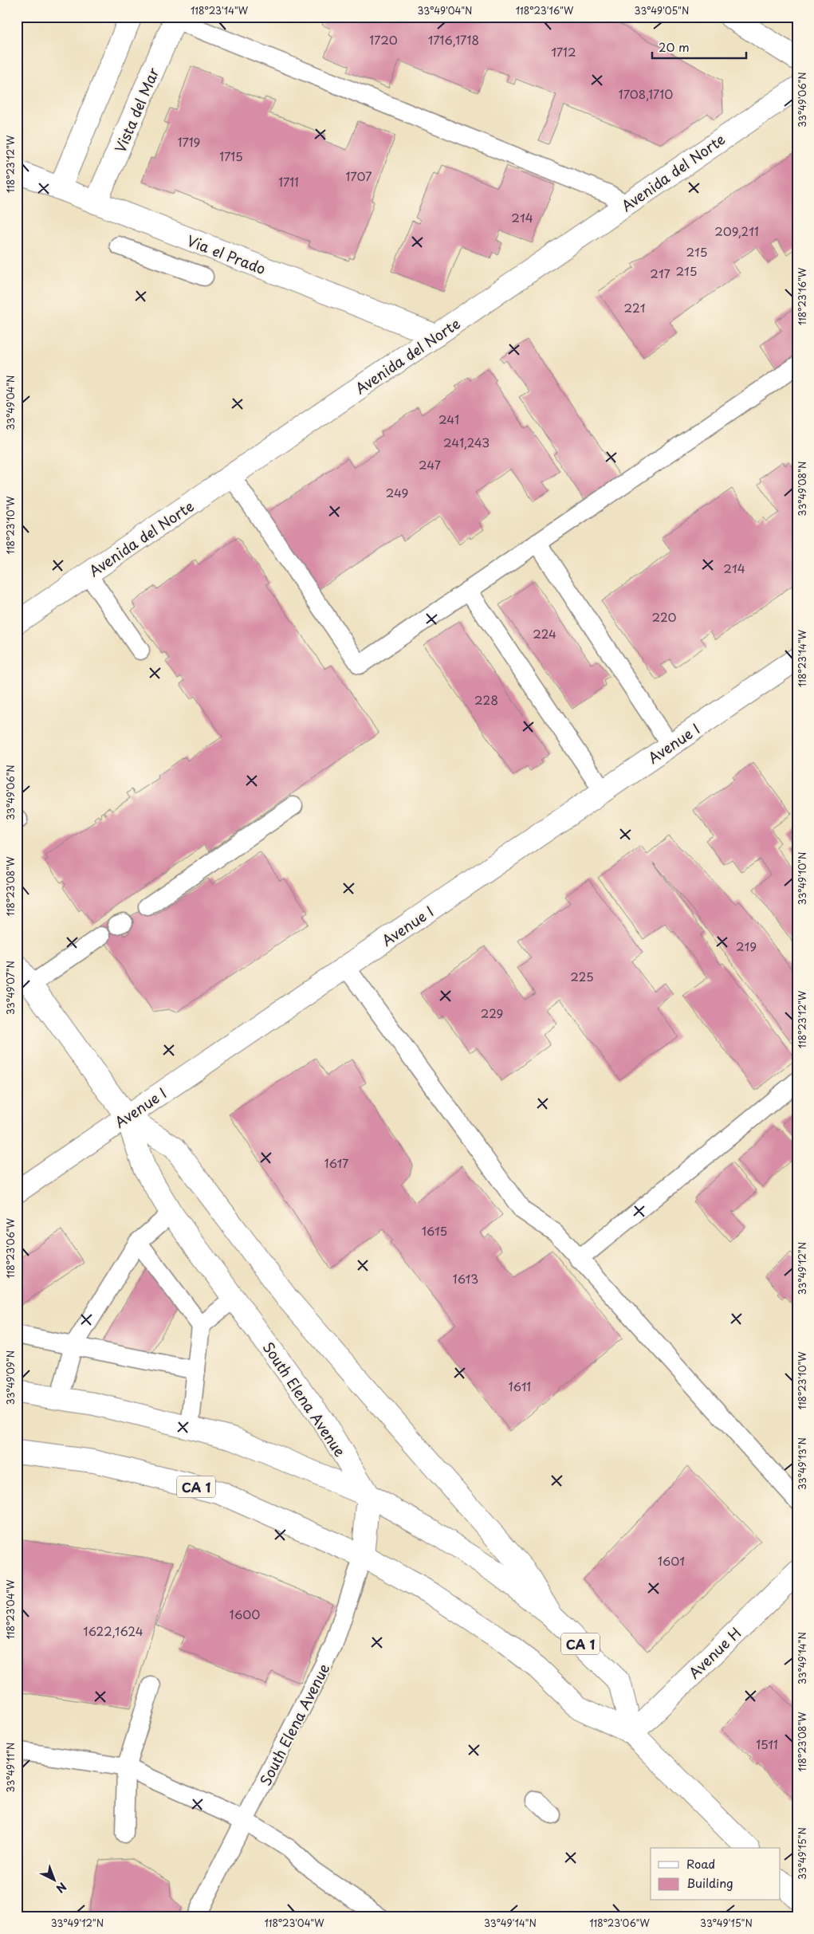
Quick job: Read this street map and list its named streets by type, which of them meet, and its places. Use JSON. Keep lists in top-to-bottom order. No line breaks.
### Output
{"streets":{"main road":["Vista del Mar","Avenida del Norte","Via el Prado","Avenue I","South Elena Avenue","CA 1","Avenue H"]},"crossings":[["Vista del Mar","Via el Prado"],["Avenida del Norte","Via el Prado"],["Avenue I","South Elena Avenue"],["South Elena Avenue","CA 1"],["CA 1","Avenue H"]],"house_numbers":["1720","1716,1718","1712","1708,1710","1719","1715","1707","1711","214","209,211","215","215","217","221","241","241,243","247","249","214","220","224","228","219","225","229","1617","1615","1613","1611","1601","1600","1622,1624","1511"],"legend":["Road","Building"],"scale_bar":"20 m","north":"bottom right","coordinates":["118°23'14\"W","33°49'04\"N","118°23'16\"W","33°49'05\"N","33°49'06\"N","118°23'12\"W","33°49'08\"N","118°23'10\"W","33°49'10\"N","118°23'08\"W","33°49'07\"N","118°23'06\"W","33°49'12\"N","33°49'09\"N","33°49'13\"N","118°23'04\"W","33°49'14\"N","33°49'11\"N","33°49'15\"N"]}
